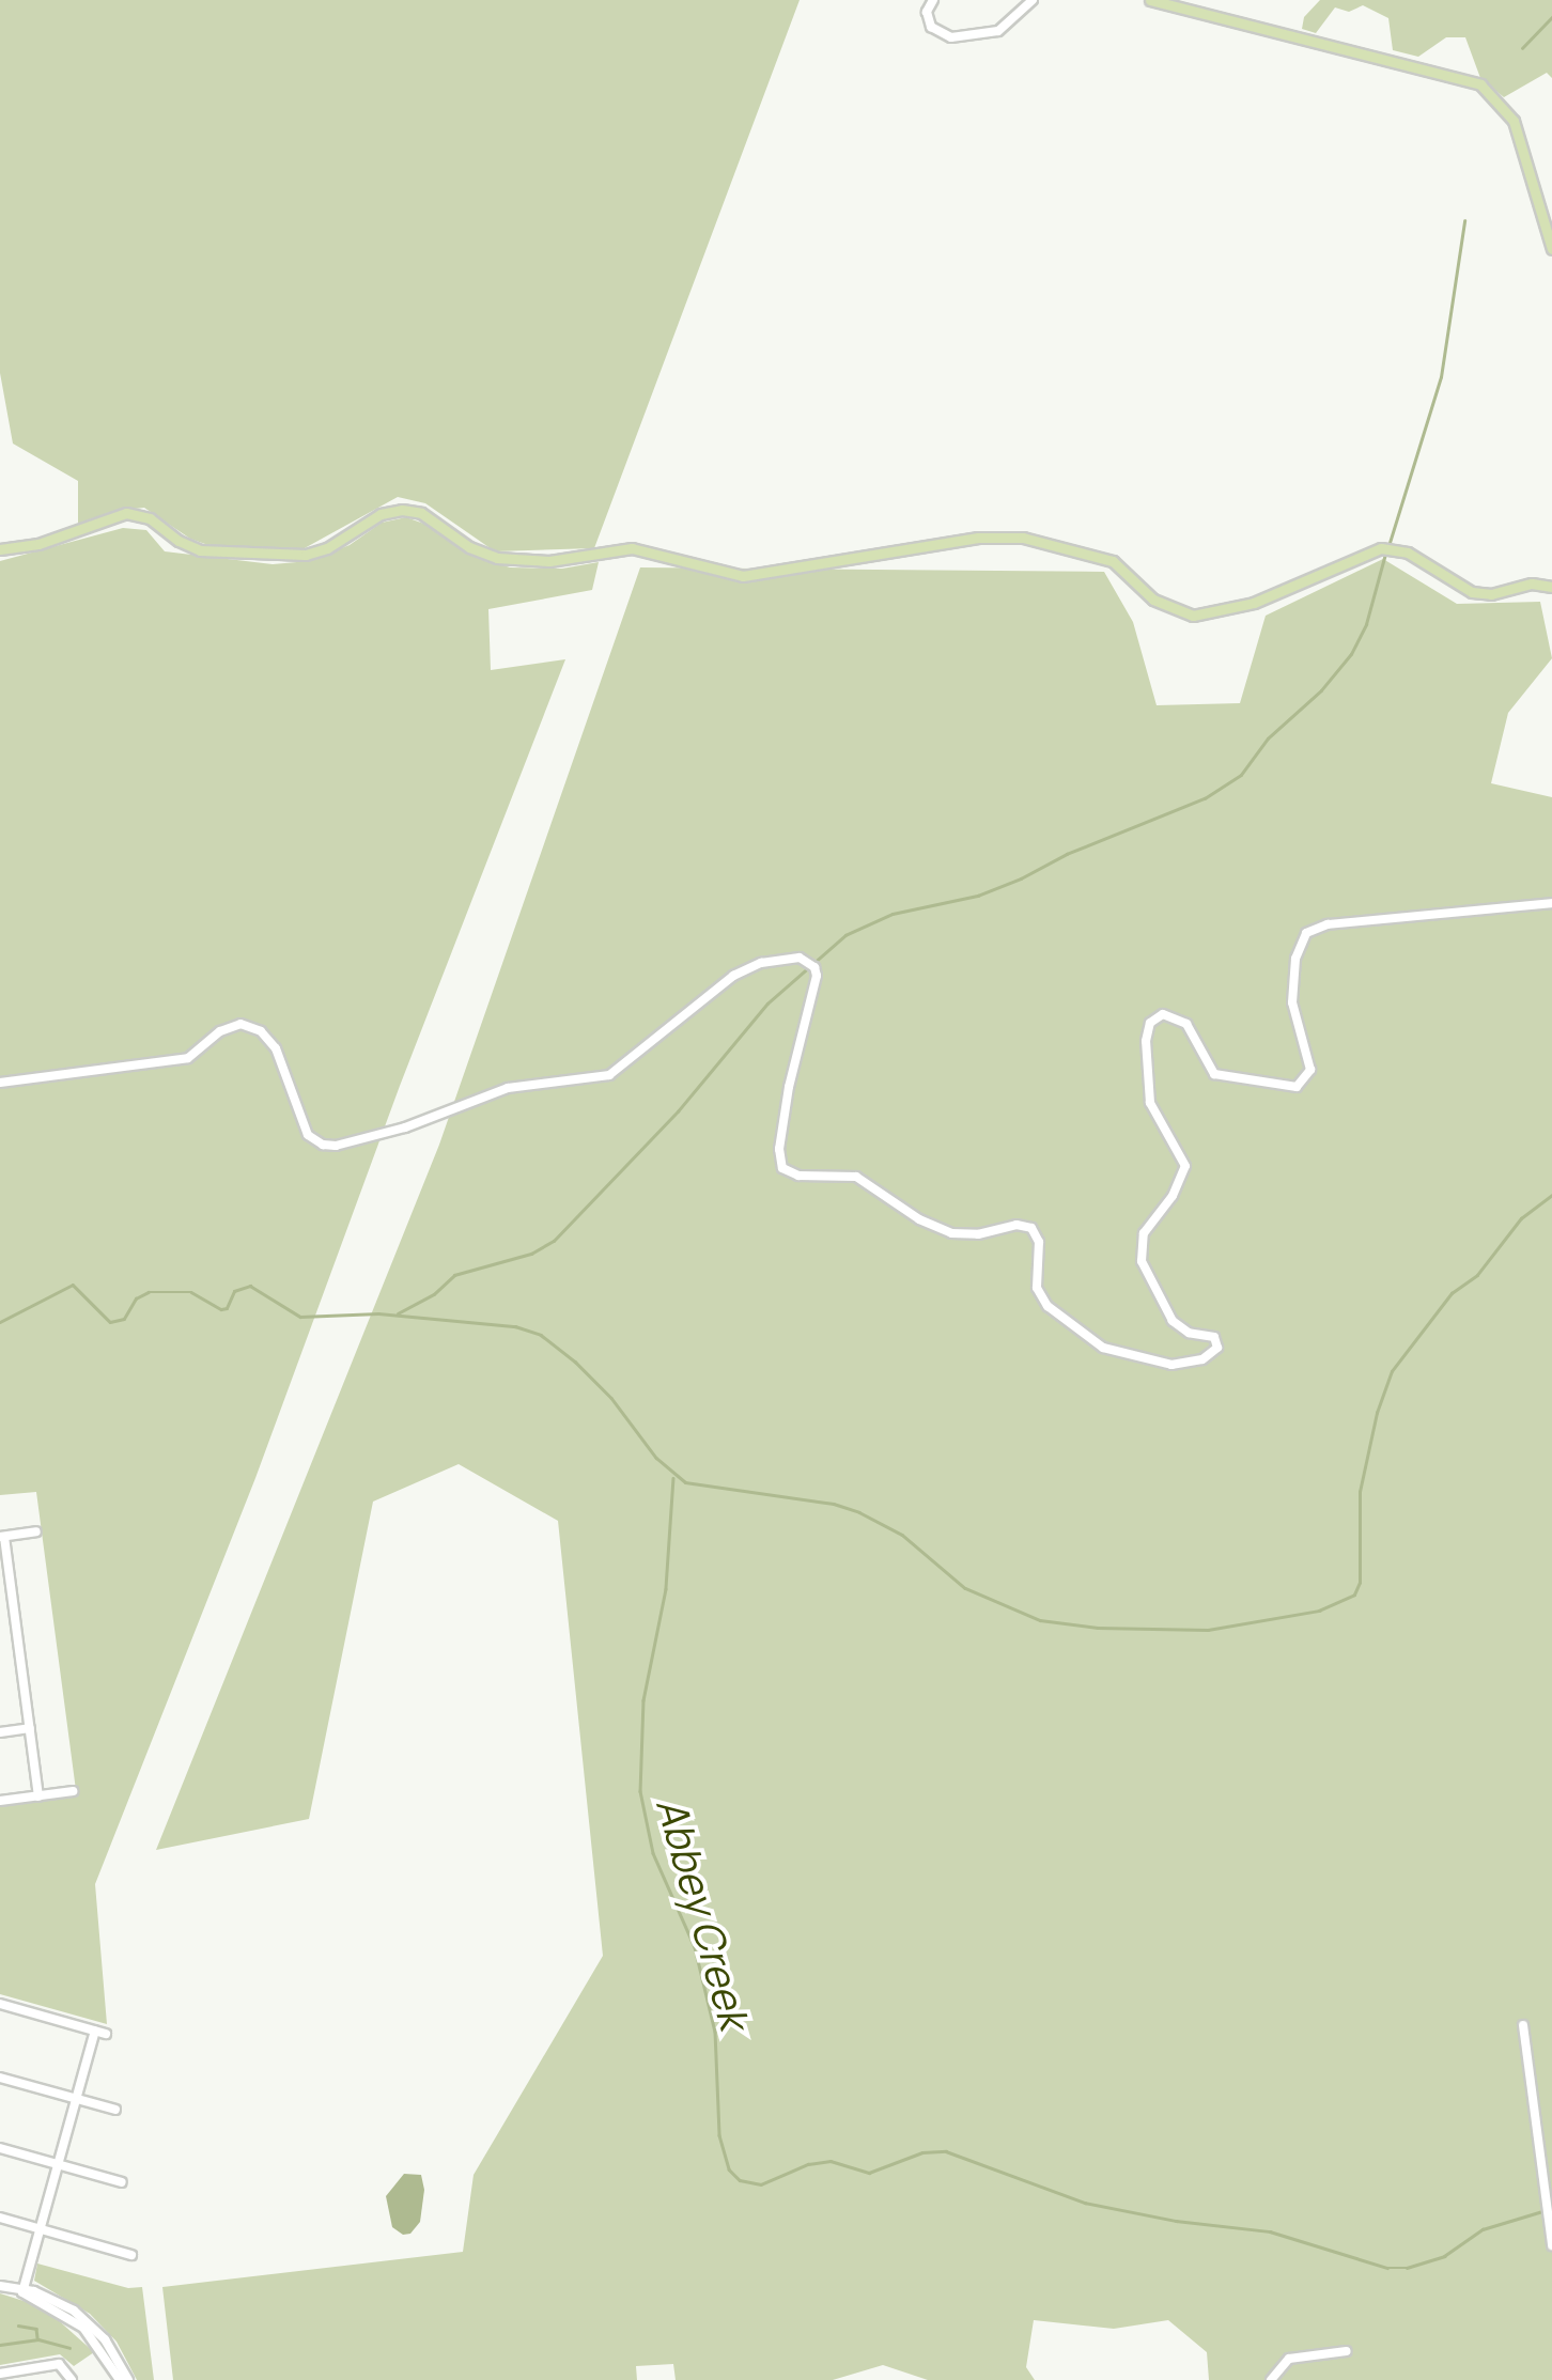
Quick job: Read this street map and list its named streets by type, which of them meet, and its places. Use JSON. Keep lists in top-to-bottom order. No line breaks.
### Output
{"water":["Abbey Creek"]}
